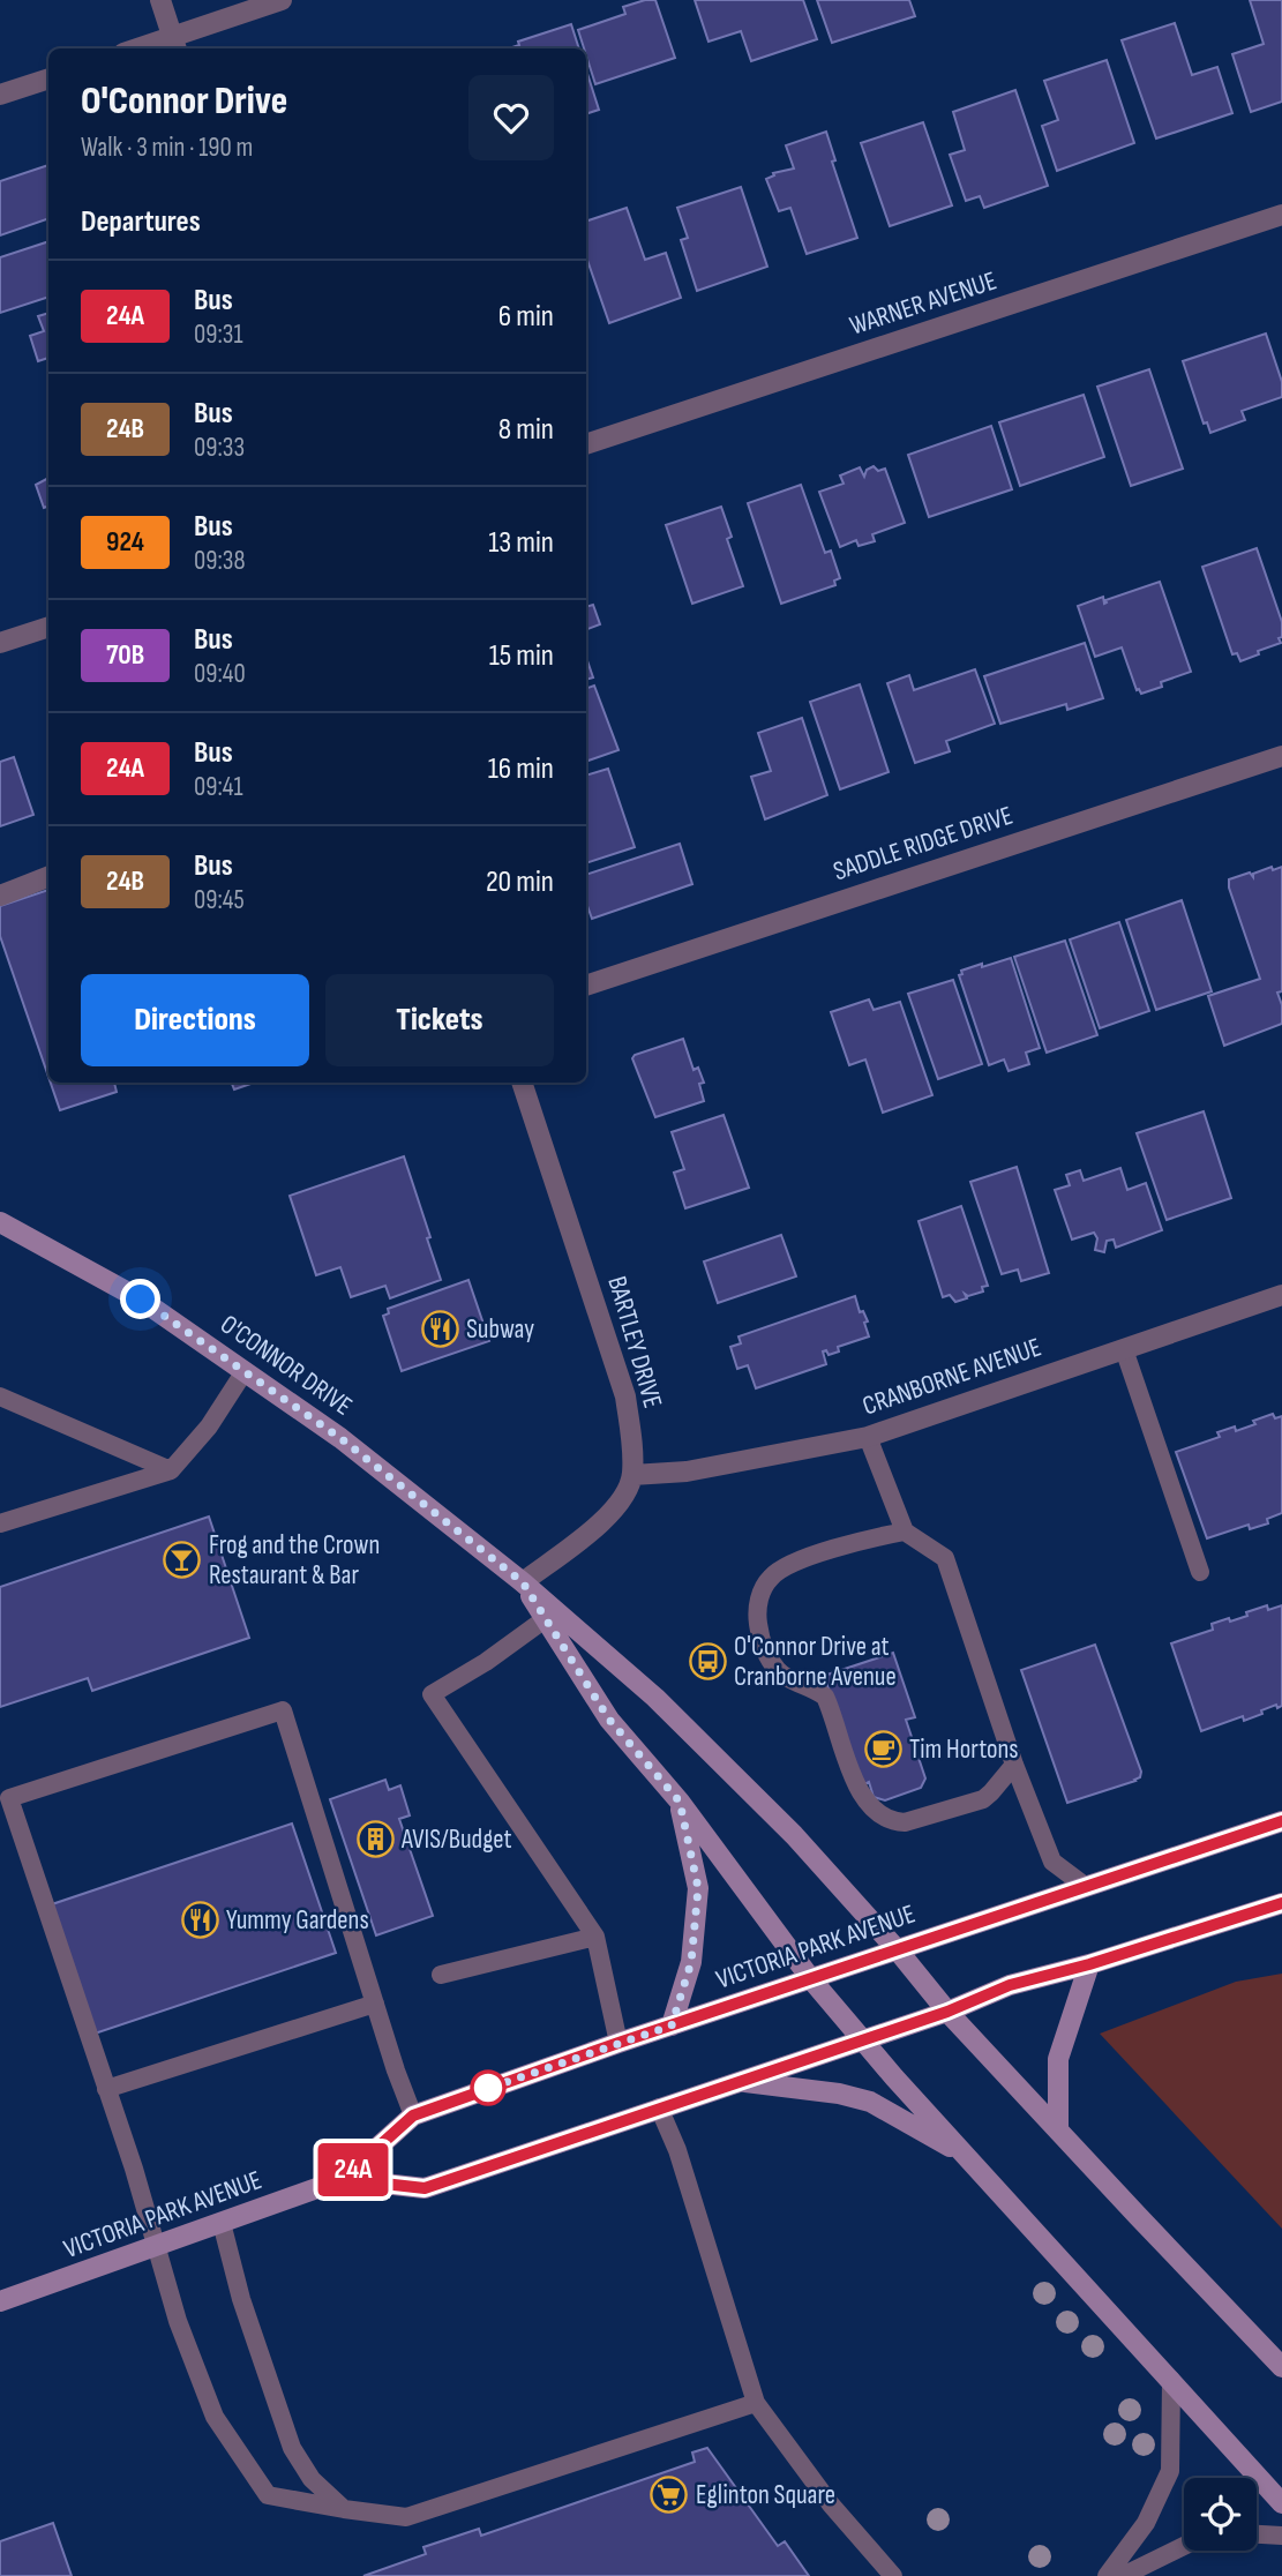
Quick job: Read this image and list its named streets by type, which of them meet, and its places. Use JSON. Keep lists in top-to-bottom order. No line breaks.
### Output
{"streets":{"main road":["O'CONNOR DRIVE","VICTORIA PARK AVENUE"],"street":["WARNER AVENUE","SADDLE RIDGE DRIVE","BARTLEY DRIVE","CRANBORNE AVENUE"]},"crossings":[["BARTLEY DRIVE","CRANBORNE AVENUE"],["O'CONNOR DRIVE","VICTORIA PARK AVENUE"]],"places":{"restaurant":["Subway","Yummy Gardens"],"bar":["Frog and the Crown Restaurant & Bar"],"bus stop":["O'Connor Drive at Cranborne Avenue"],"cafe":["Tim Hortons"],"building":["AVIS/Budget"],"supermarket":["Eglinton Square"]},"lines":["bus line 24A"],"page":{"on_map":"24A","heading":[["O'Connor Drive","Walk · 3 min · 190 m"],"Departures"],"list":[{"mark":"24A","name":"Bus","note":"09:31","value":"6 min"},{"mark":"24B","name":"Bus","note":"09:33","value":"8 min"},{"mark":"924","name":"Bus","note":"09:38","value":"13 min"},{"mark":"70B","name":"Bus","note":"09:40","value":"15 min"},{"mark":"24A","name":"Bus","note":"09:41","value":"16 min"},{"mark":"24B","name":"Bus","note":"09:45","value":"20 min"}],"buttons":["Directions","Tickets"]}}
